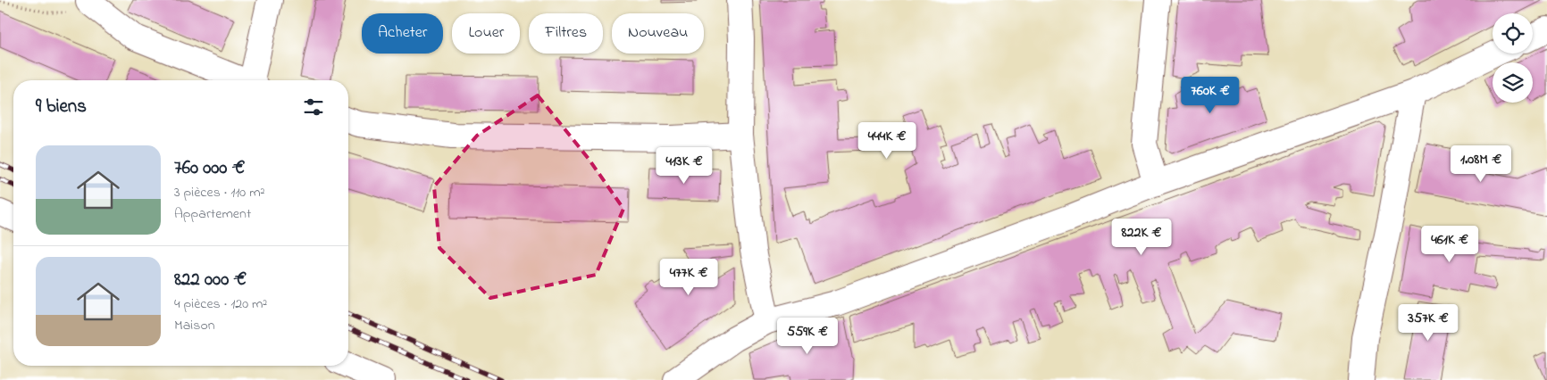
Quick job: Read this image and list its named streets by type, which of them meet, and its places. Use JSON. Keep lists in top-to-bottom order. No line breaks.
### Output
{"page":{"chip":["Acheter","Louer","Filtres","Nouveau"],"price":["760K €","444K €","1.08M €","413K €","822K €","461K €","477K €","357K €","559K €"],"heading":"9 biens","list":[{"name":"760 000 €","note":"3 pièces · 110 m² · Appartement"},{"name":"822 000 €","note":"4 pièces · 120 m² · Maison"}]}}
